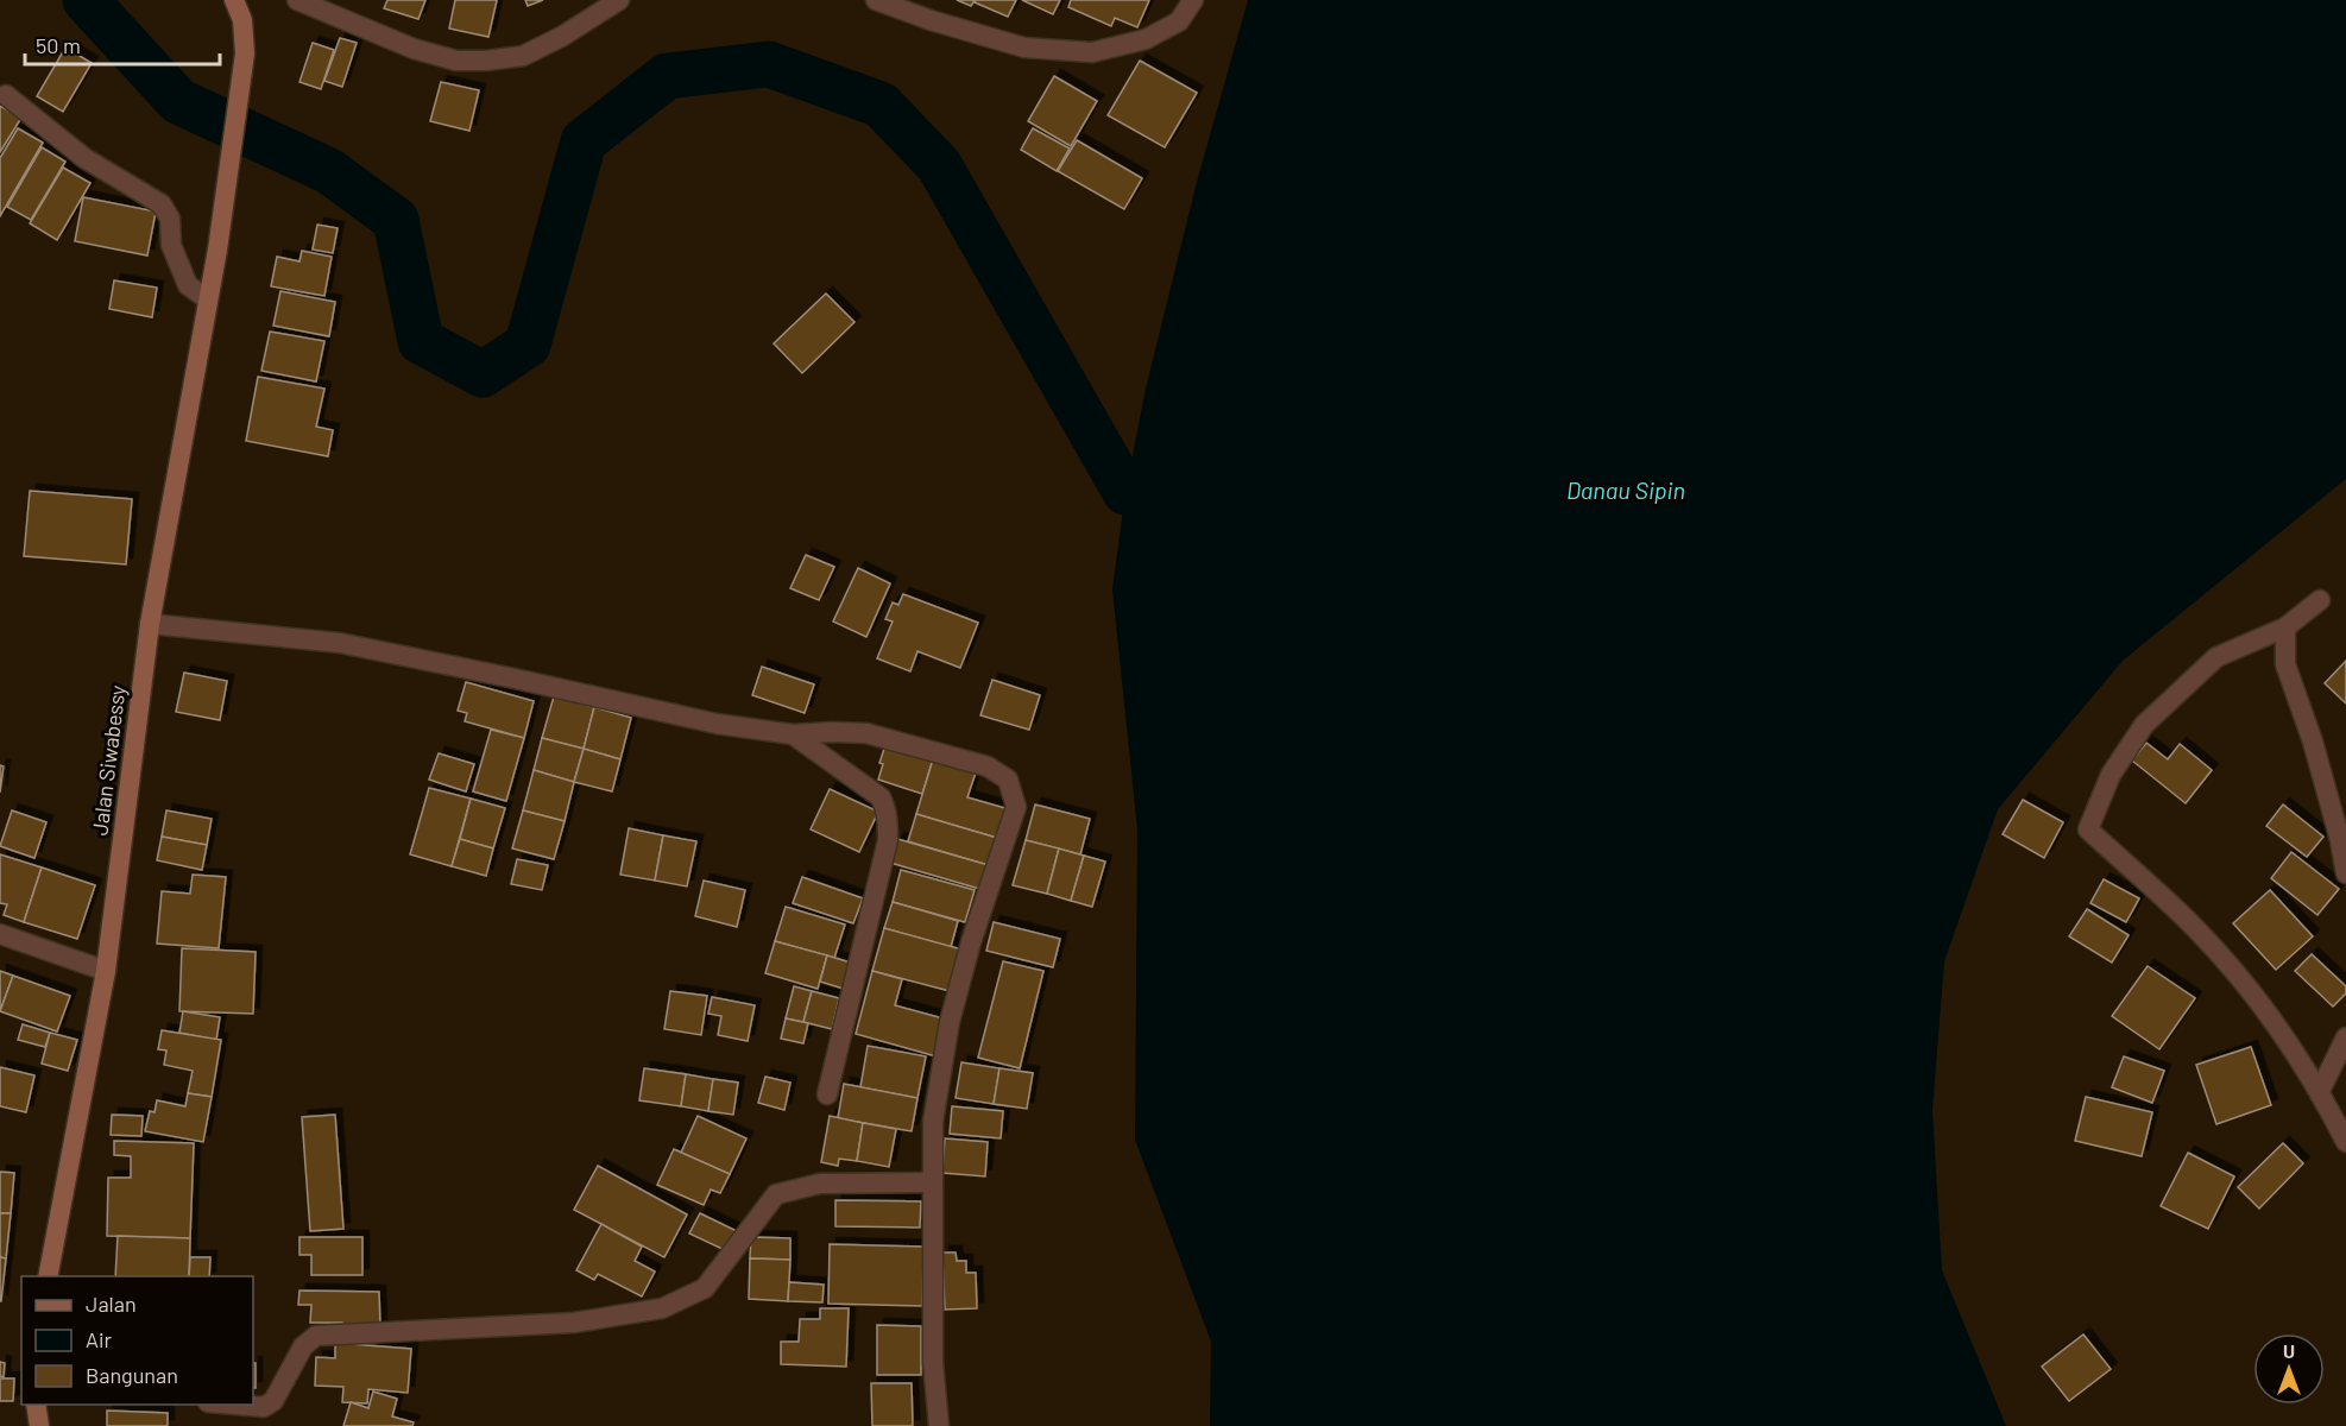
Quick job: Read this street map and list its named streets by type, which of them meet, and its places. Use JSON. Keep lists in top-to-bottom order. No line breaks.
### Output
{"streets":{"main road":["Jalan Siwabessy"]},"water":["Danau Sipin"],"legend":["Jalan","Air","Bangunan"],"scale_bar":"50 m","north":"top"}
